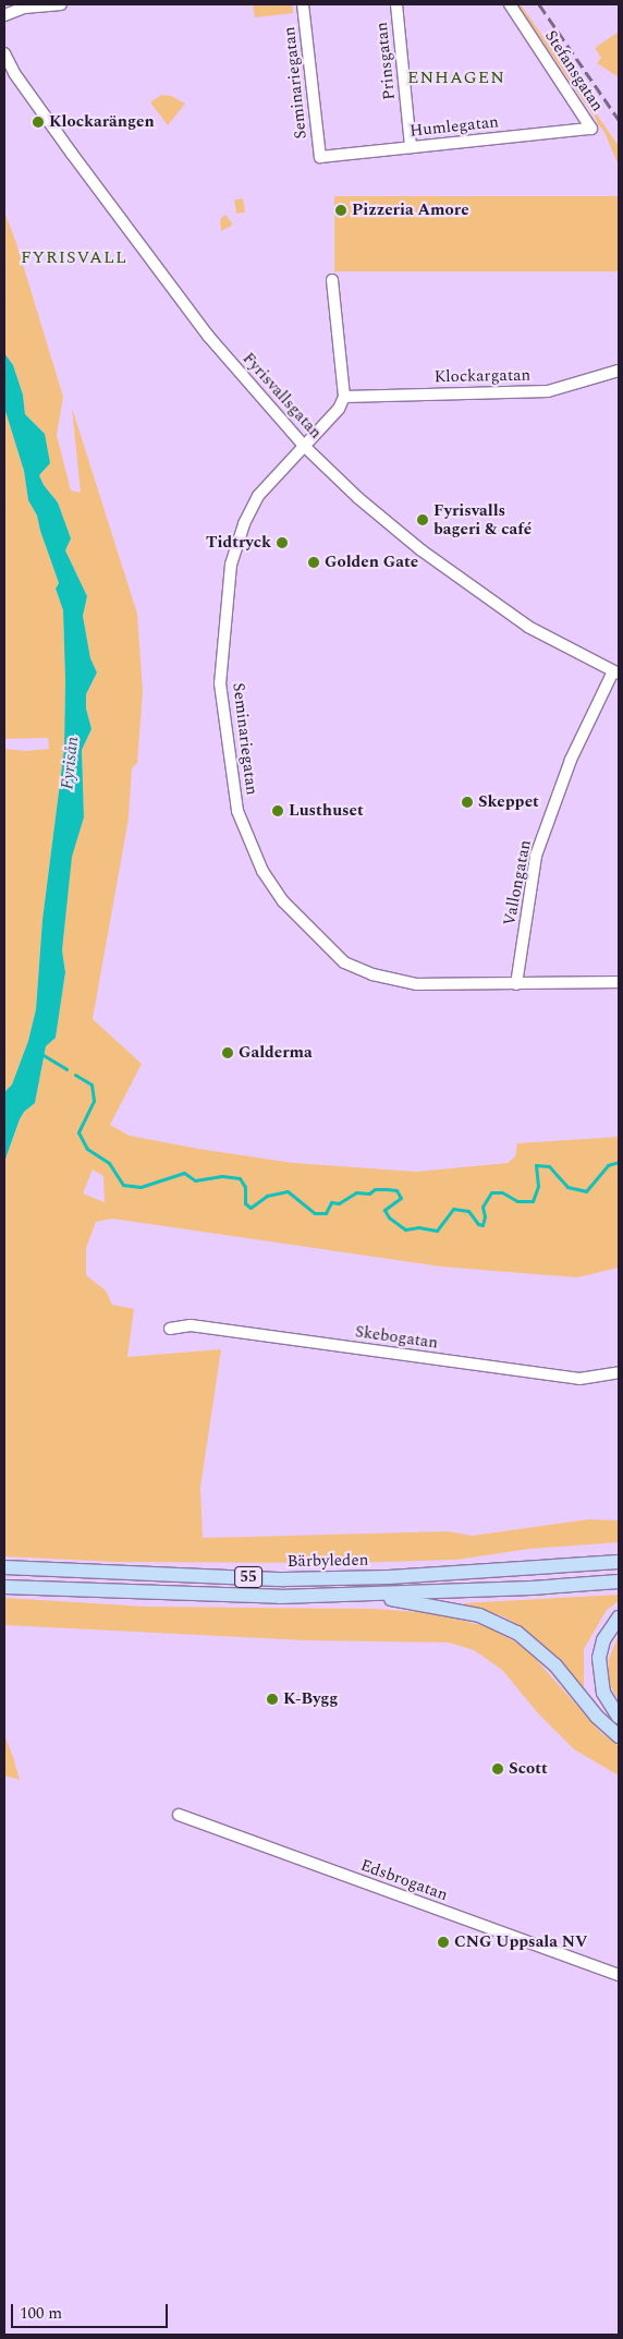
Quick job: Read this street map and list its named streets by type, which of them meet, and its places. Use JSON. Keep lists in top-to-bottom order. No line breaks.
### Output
{"streets":{"main road":["Bärbyleden","55"],"street":["Prinsgatan","Stefansgatan","Seminariegatan","Humlegatan","Klockargatan","Fyrisvallsgatan","Vallongatan","Skebogatan","Edsbrogatan"]},"crossings":[["Prinsgatan","Humlegatan"],["Stefansgatan","Humlegatan"],["Seminariegatan","Humlegatan"],["Seminariegatan","Klockargatan"],["Seminariegatan","Fyrisvallsgatan"],["Seminariegatan","Vallongatan"],["Fyrisvallsgatan","Vallongatan"]],"districts":["ENHAGEN","FYRISVALL"],"water":["Fyrisån"],"places":["Klockarängen","Pizzeria Amore","Fyrisvalls bageri & café","Tidtryck","Golden Gate","Skeppet","Lusthuset","Galderma","K-Bygg","Scott","CNG Uppsala NV"],"scale_bar":"100 m"}
